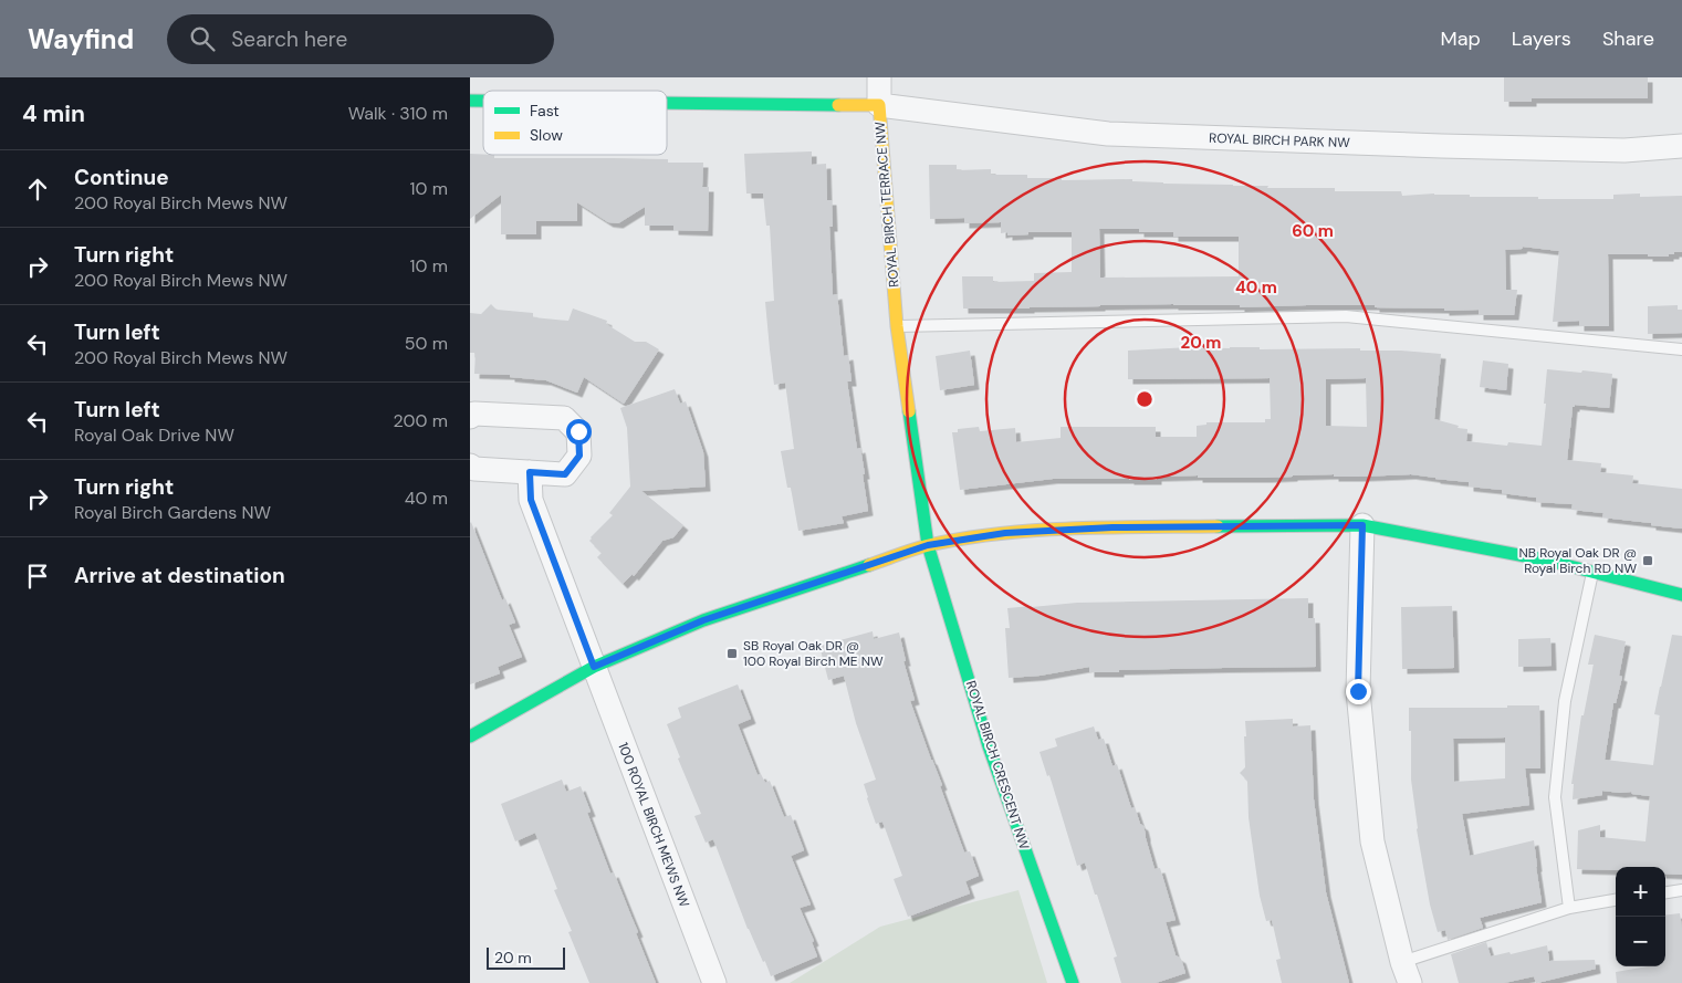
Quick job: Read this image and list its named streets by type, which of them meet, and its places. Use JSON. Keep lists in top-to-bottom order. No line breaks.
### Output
{"streets":{"street":["ROYAL BIRCH PARK NW","ROYAL BIRCH TERRACE NW","ROYAL BIRCH CRESCENT NW","100 ROYAL BIRCH MEWS NW"]},"crossings":[["ROYAL BIRCH PARK NW","ROYAL BIRCH TERRACE NW"],["ROYAL BIRCH TERRACE NW","ROYAL BIRCH CRESCENT NW"]],"places":{"transit":["NB Royal Oak DR @ Royal Birch RD NW","SB Royal Oak DR @ 100 Royal Birch ME NW"]},"legend":["Fast","Slow"],"scale_bar":"20 m","page":{"header":"Wayfind","search":"Search here","nav":["Map","Layers","Share"],"heading":["4 min","Walk · 310 m"],"list":[["Continue","200 Royal Birch Mews NW","10 m"],["Turn right","200 Royal Birch Mews NW","10 m"],["Turn left","200 Royal Birch Mews NW","50 m"],["Turn left","Royal Oak Drive NW","200 m"],["Turn right","Royal Birch Gardens NW","40 m"],"Arrive at destination"],"map_buttons":["+","−"],"scale":"20 m"},"rings":["60 m","40 m","20 m"]}
